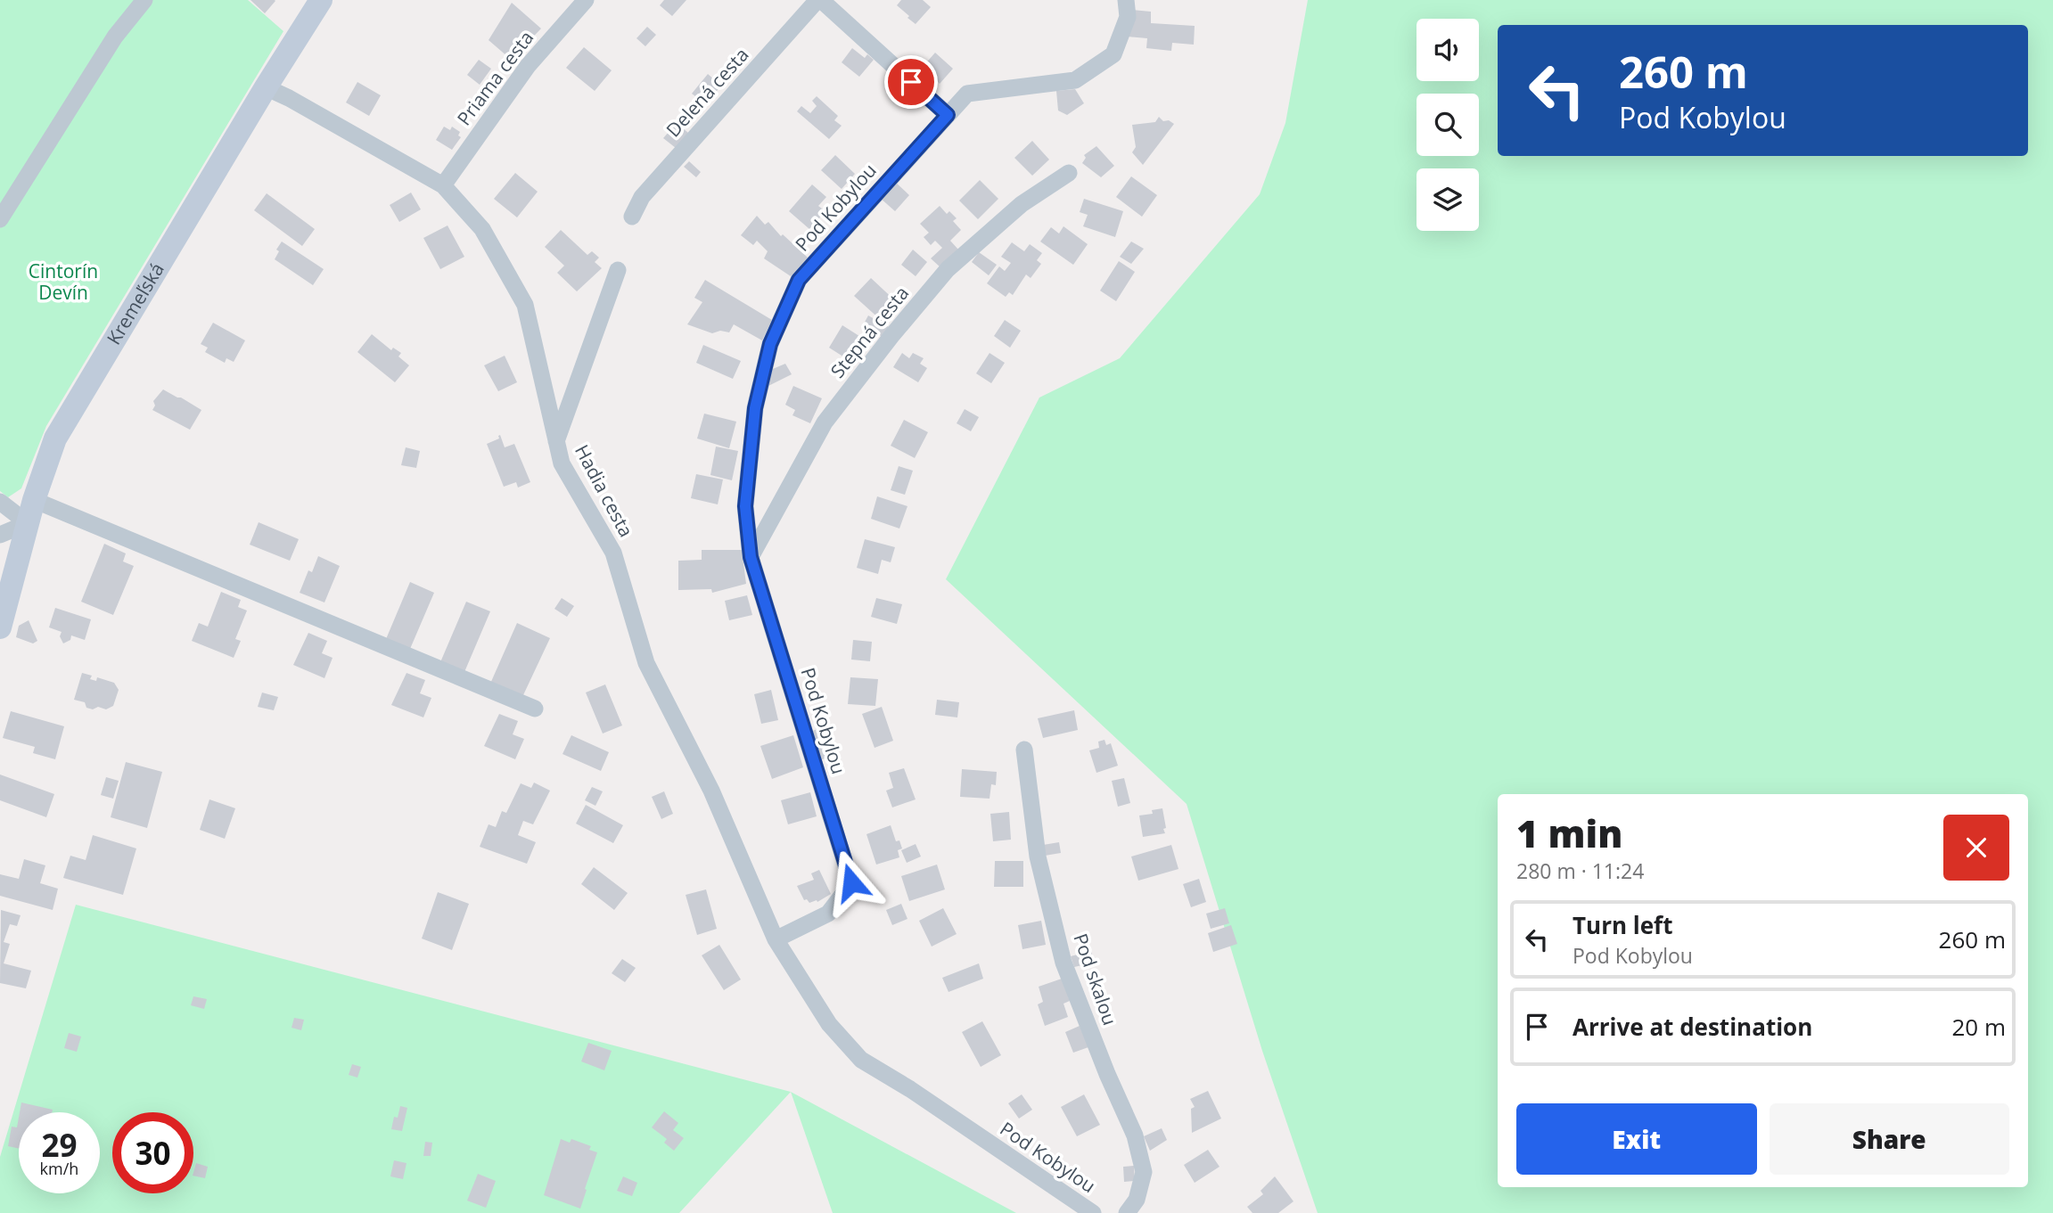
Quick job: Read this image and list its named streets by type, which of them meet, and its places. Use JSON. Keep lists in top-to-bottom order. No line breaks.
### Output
{"streets":{"street":["Priama cesta","Delená cesta","Pod Kobylou","Kremeľská","Stepná cesta","Hadia cesta","Pod skalou"]},"crossings":[["Priama cesta","Hadia cesta"],["Pod Kobylou","Stepná cesta"],["Pod Kobylou","Hadia cesta"],["Kremeľská","Hadia cesta"]],"parks":["Cintorín Devín"],"page":{"turn":["260 m","Pod Kobylou"],"heading":["1 min","280 m · 11:24"],"list":[{"name":"Turn left","note":"Pod Kobylou","value":"260 m"},{"name":"Arrive at destination","value":"20 m"}],"buttons":["Exit","Share"],"speed":"29 km/h","limit":"30"}}
